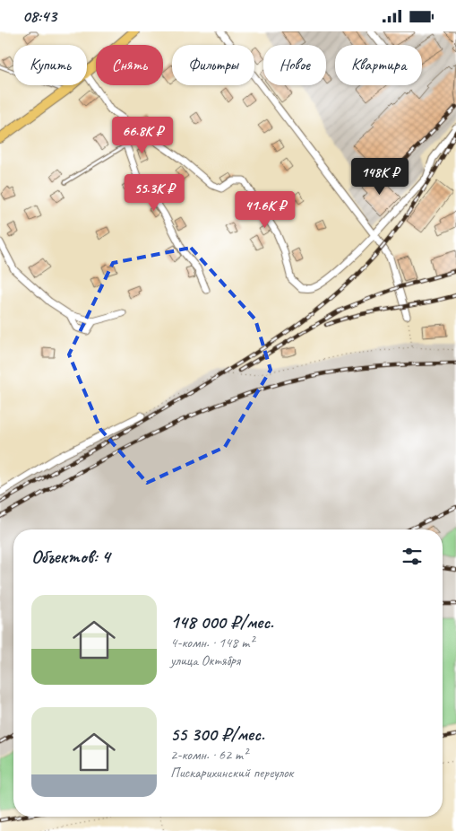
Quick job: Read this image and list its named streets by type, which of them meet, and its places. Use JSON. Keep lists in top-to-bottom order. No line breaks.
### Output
{"page":{"status":"08:43","chip":["Купить","Снять","Фильтры","Новое","Квартира"],"price":["66.8K ₽","148K ₽","55.3K ₽","41.6K ₽"],"heading":"Объектов: 4","list":[{"name":"148 000 ₽/мес.","note":"4-комн. · 148 m² · улица Октября"},{"name":"55 300 ₽/мес.","note":"2-комн. · 62 m² · Пискарихинский переулок"}]}}
